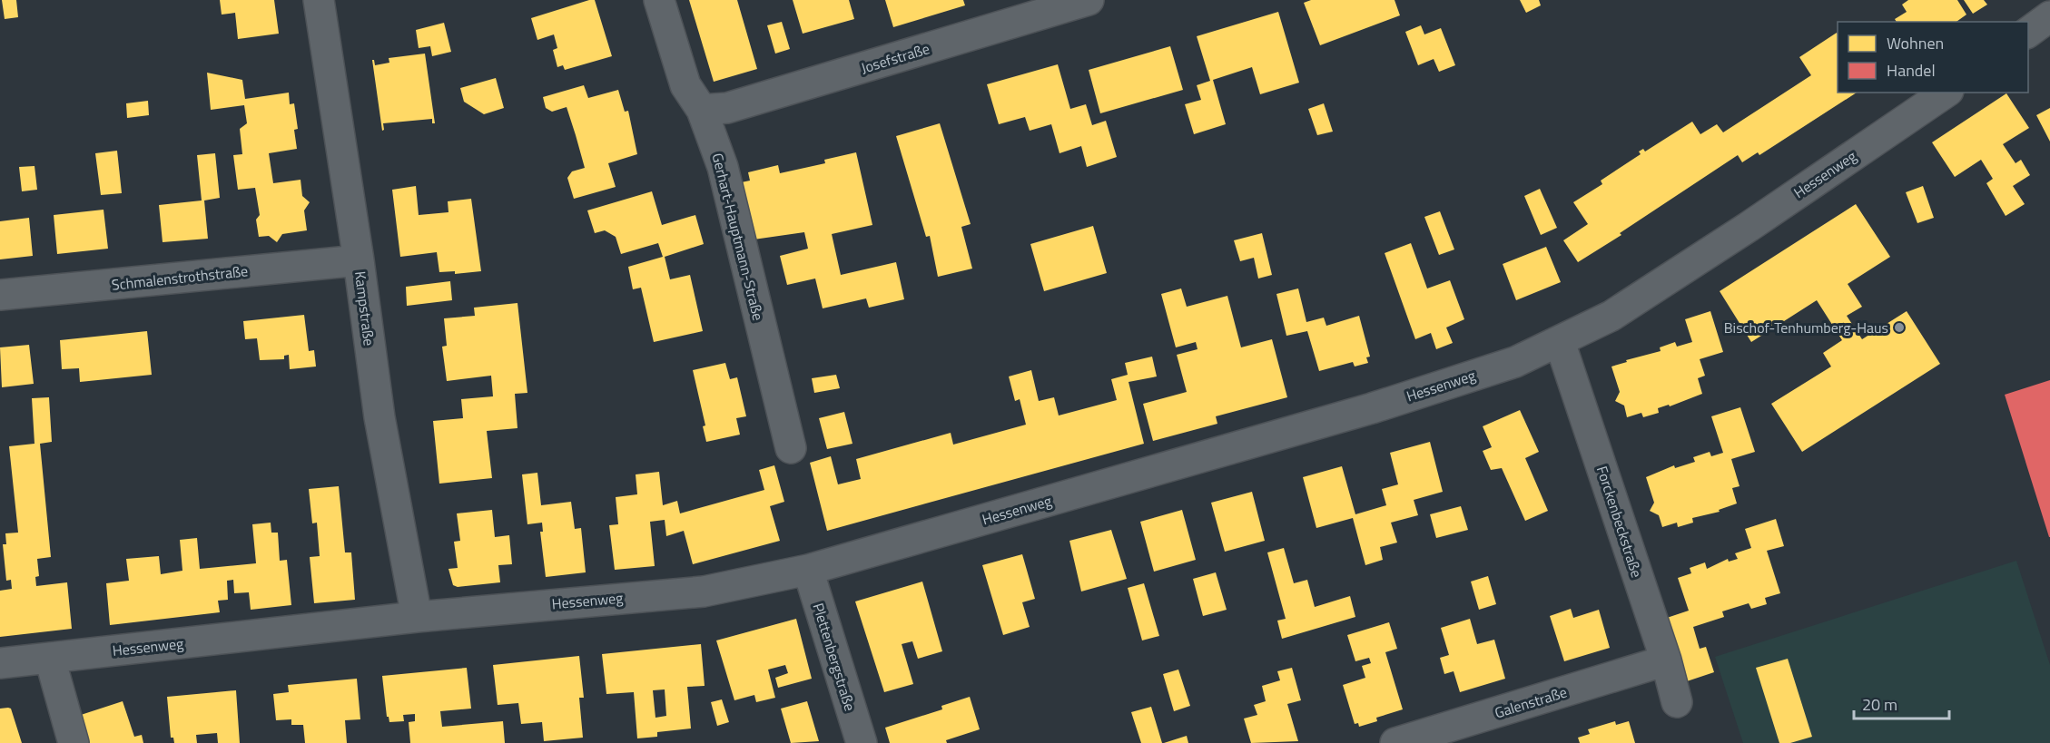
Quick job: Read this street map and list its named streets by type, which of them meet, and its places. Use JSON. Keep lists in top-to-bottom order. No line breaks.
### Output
{"streets":{"street":["Josefstraße","Hessenweg","Gerhart-Hauptmann-Straße","Schmalenstrothstraße","Kampstraße","Forckenbeckstraße","Plettenbergstraße","Galenstraße"]},"crossings":[["Josefstraße","Gerhart-Hauptmann-Straße"],["Hessenweg","Kampstraße"],["Hessenweg","Forckenbeckstraße"],["Hessenweg","Plettenbergstraße"],["Schmalenstrothstraße","Kampstraße"],["Forckenbeckstraße","Galenstraße"]],"places":["Bischof-Tenhumberg-Haus"],"legend":["Wohnen","Handel"],"scale_bar":"20 m"}
